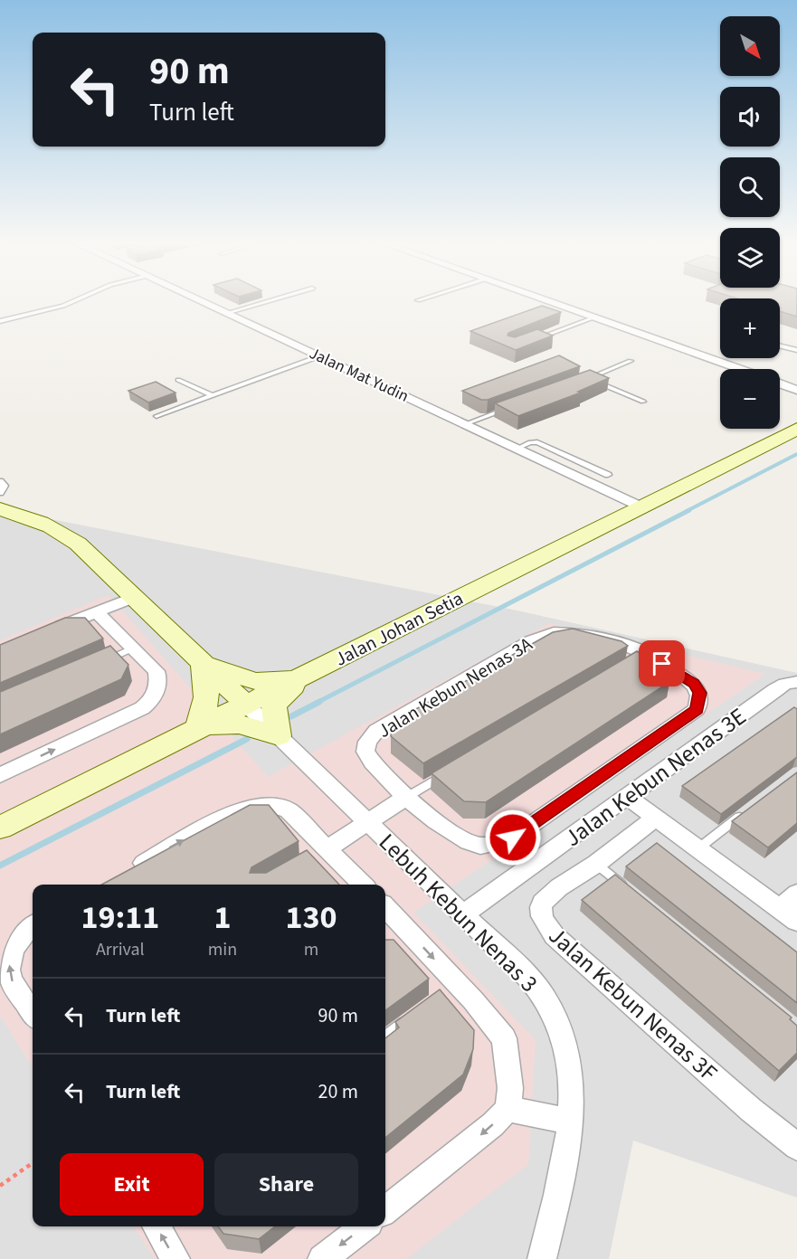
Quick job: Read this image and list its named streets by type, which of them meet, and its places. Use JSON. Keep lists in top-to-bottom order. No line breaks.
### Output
{"streets":{"main road":["Jalan Johan Setia","Lebuh Kebun Nenas 3"],"street":["Jalan Mat Yudin","Jalan Kebun Nenas 3A","Jalan Kebun Nenas 3E","Jalan Kebun Nenas 3F"]},"crossings":[["Jalan Mat Yudin","Jalan Johan Setia"],["Jalan Johan Setia","Lebuh Kebun Nenas 3"],["Jalan Kebun Nenas 3E","Lebuh Kebun Nenas 3"]],"north":"bottom right","page":{"map_buttons":["+","−"],"turn":["90 m","Turn left"],"eta":["19:11","Arrival","1","min","130","m"],"list":[{"name":"Turn left","value":"90 m"},{"name":"Turn left","value":"20 m"}],"buttons":["Exit","Share"]}}
